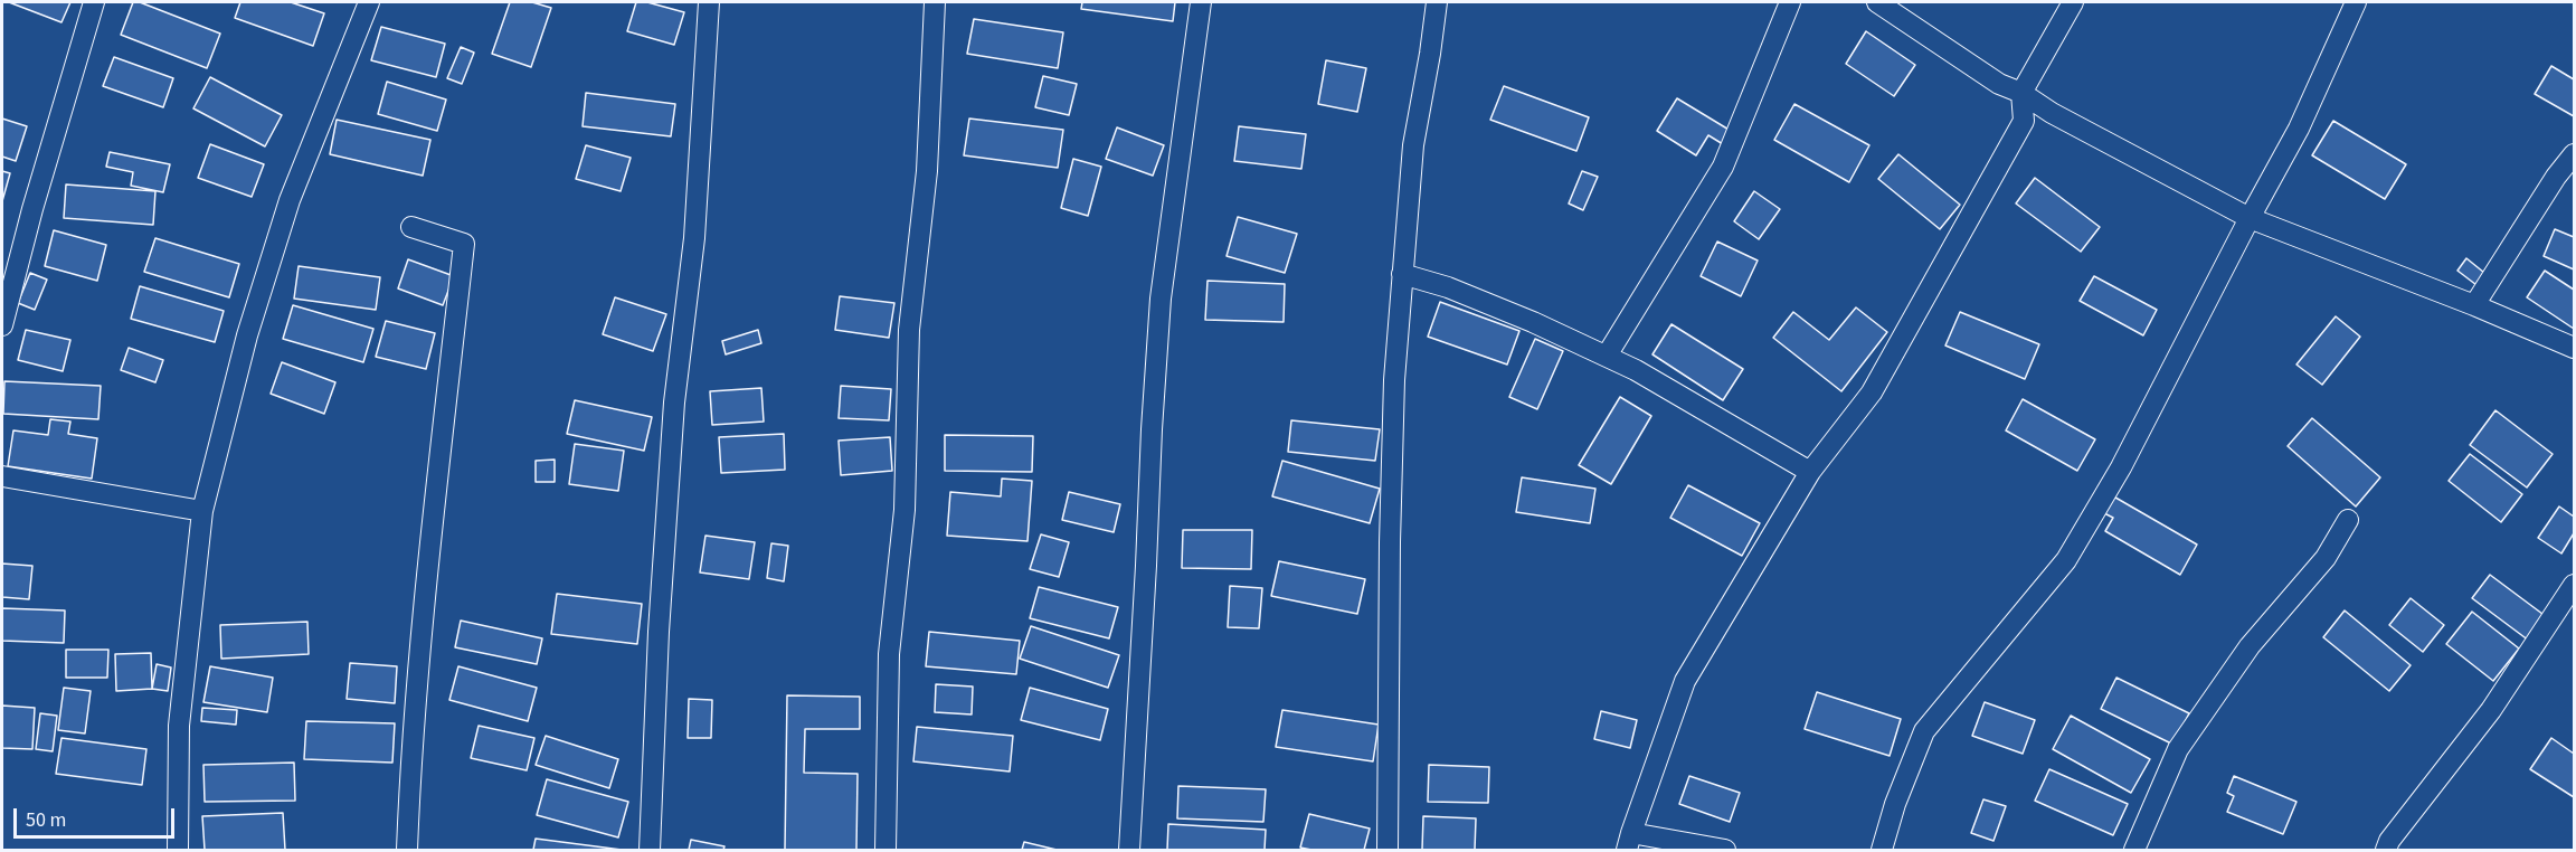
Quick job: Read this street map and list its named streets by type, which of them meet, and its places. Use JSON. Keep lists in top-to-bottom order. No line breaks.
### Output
{"scale_bar":"50 m"}
